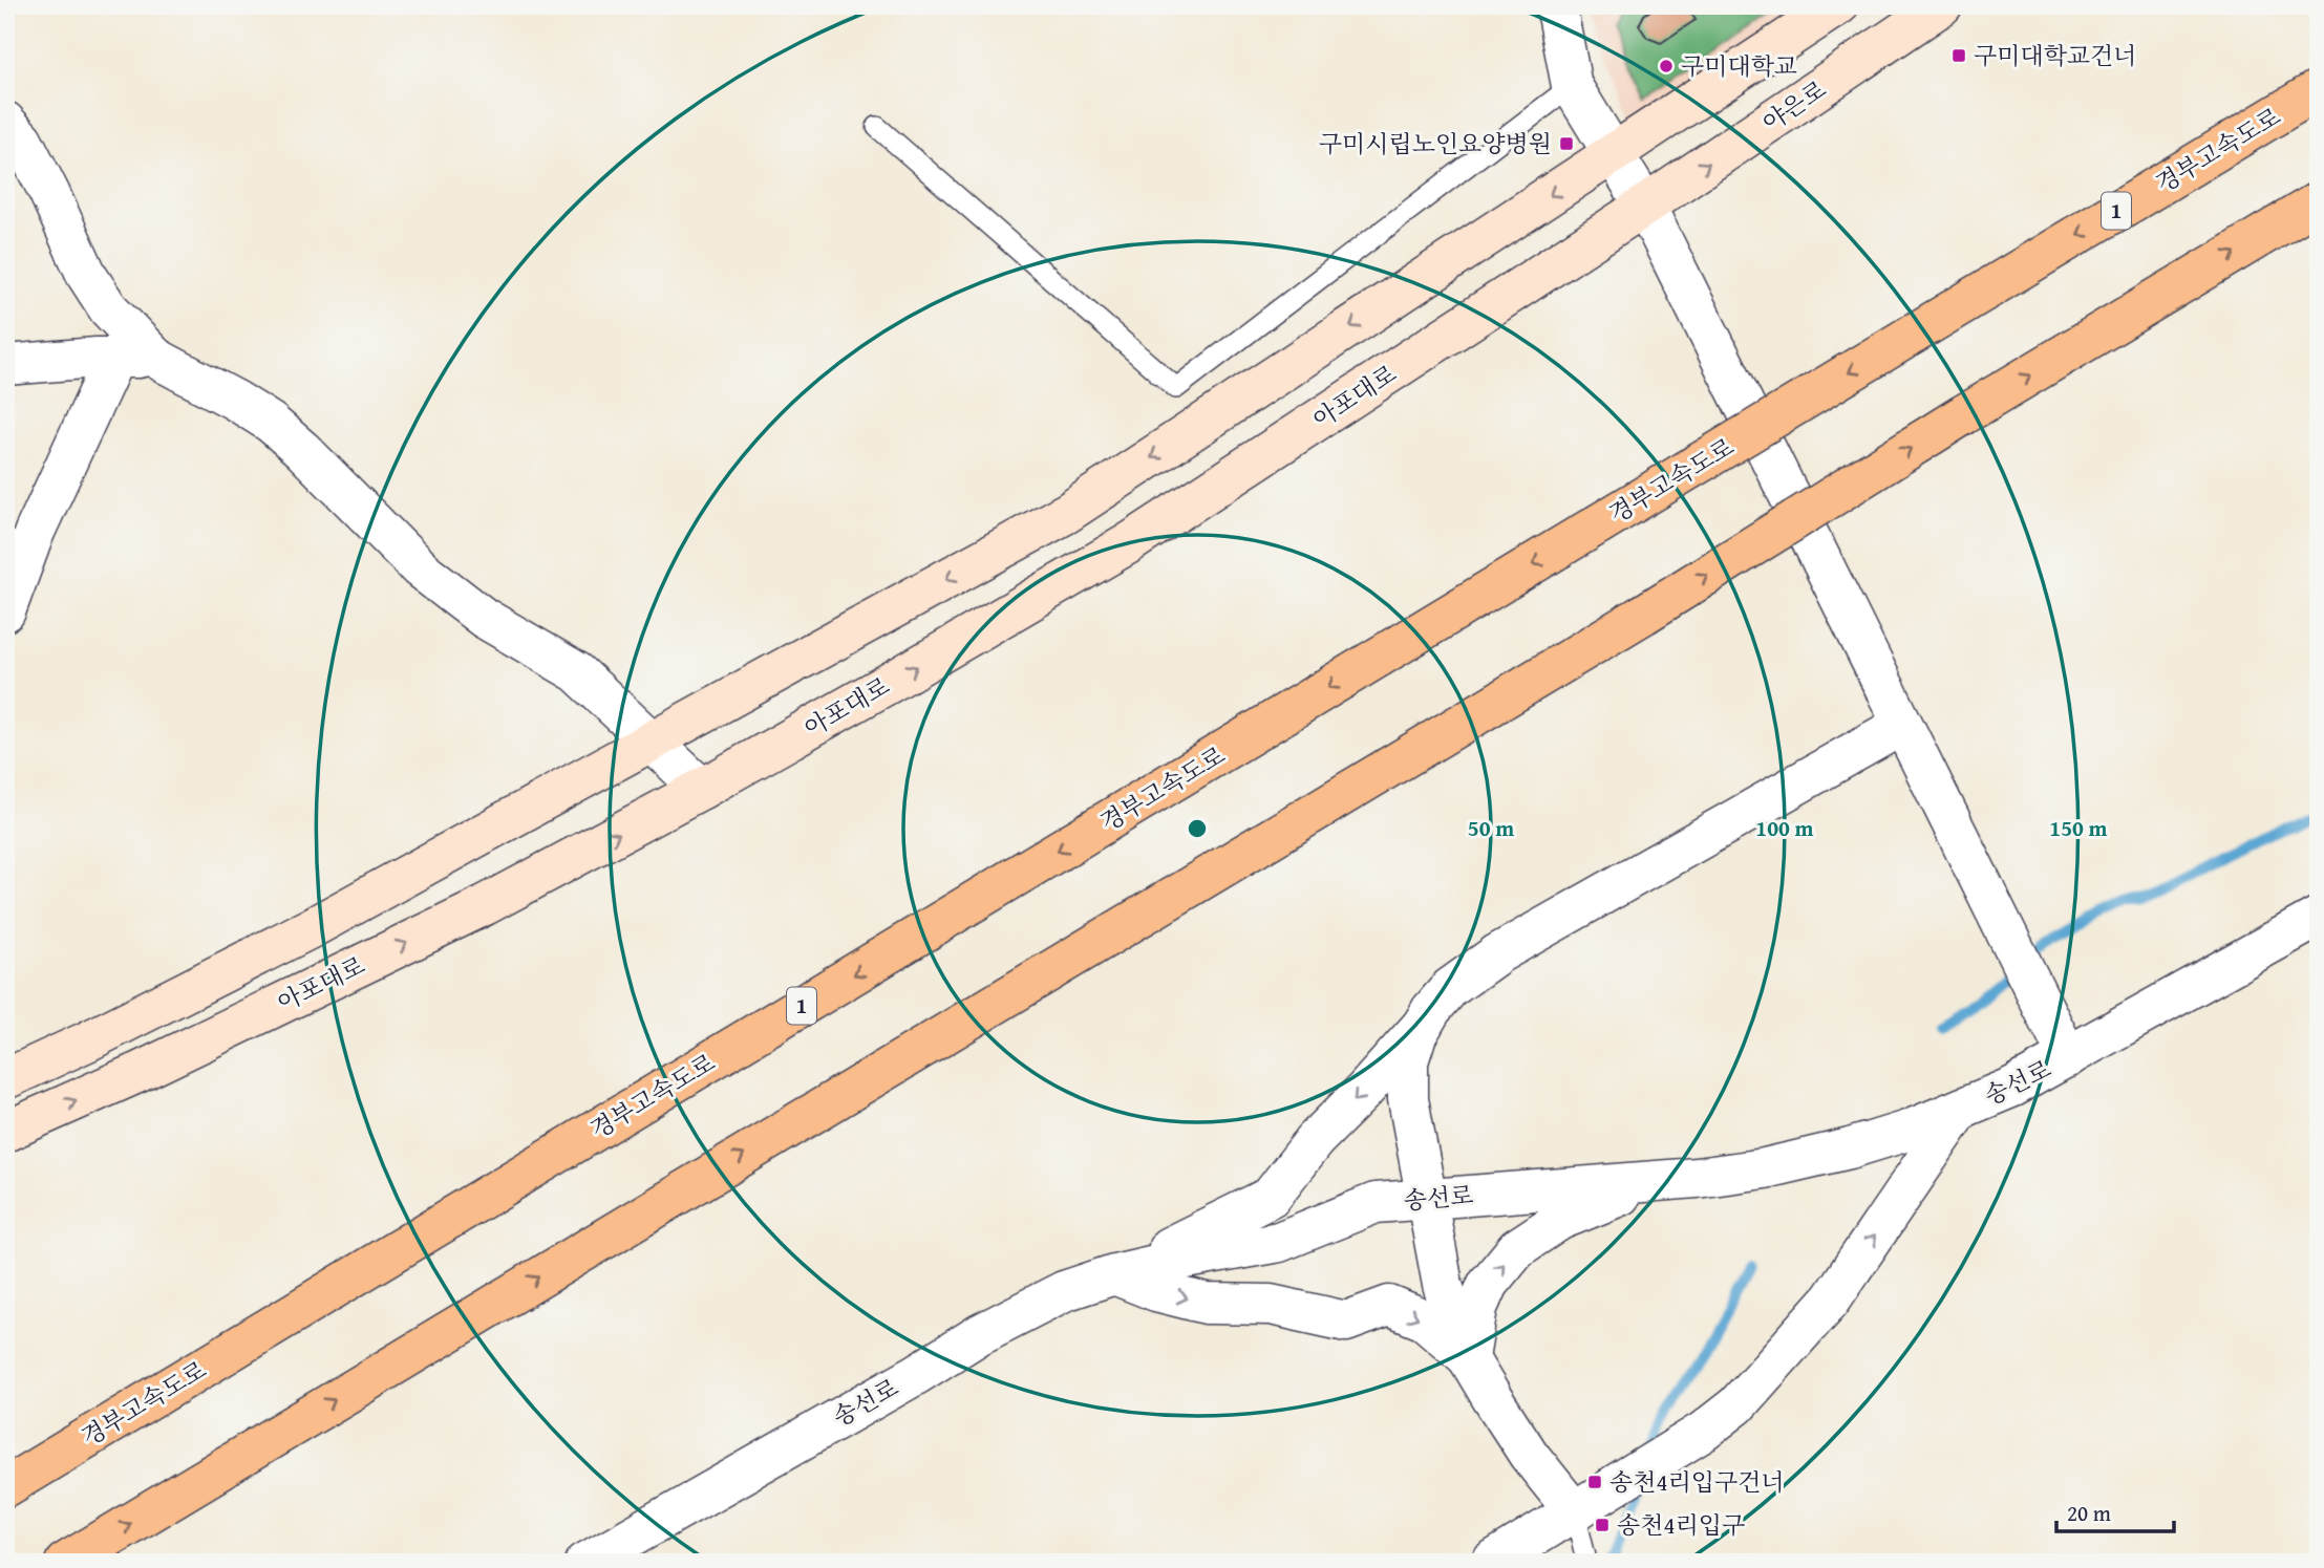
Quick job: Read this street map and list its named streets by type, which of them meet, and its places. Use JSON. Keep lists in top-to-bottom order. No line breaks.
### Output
{"streets":{"highway":["경부고속도로","1"],"main road":["야은로","아포대로"],"street":["송선로"]},"crossings":[["야은로","아포대로"]],"places":{"transit":["구미대학교건너","구미시립노인요양병원","송천4리입구건너","송천4리입구"],"other":["구미대학교"]},"scale_bar":"20 m","rings":["50 m","100 m","150 m"]}
